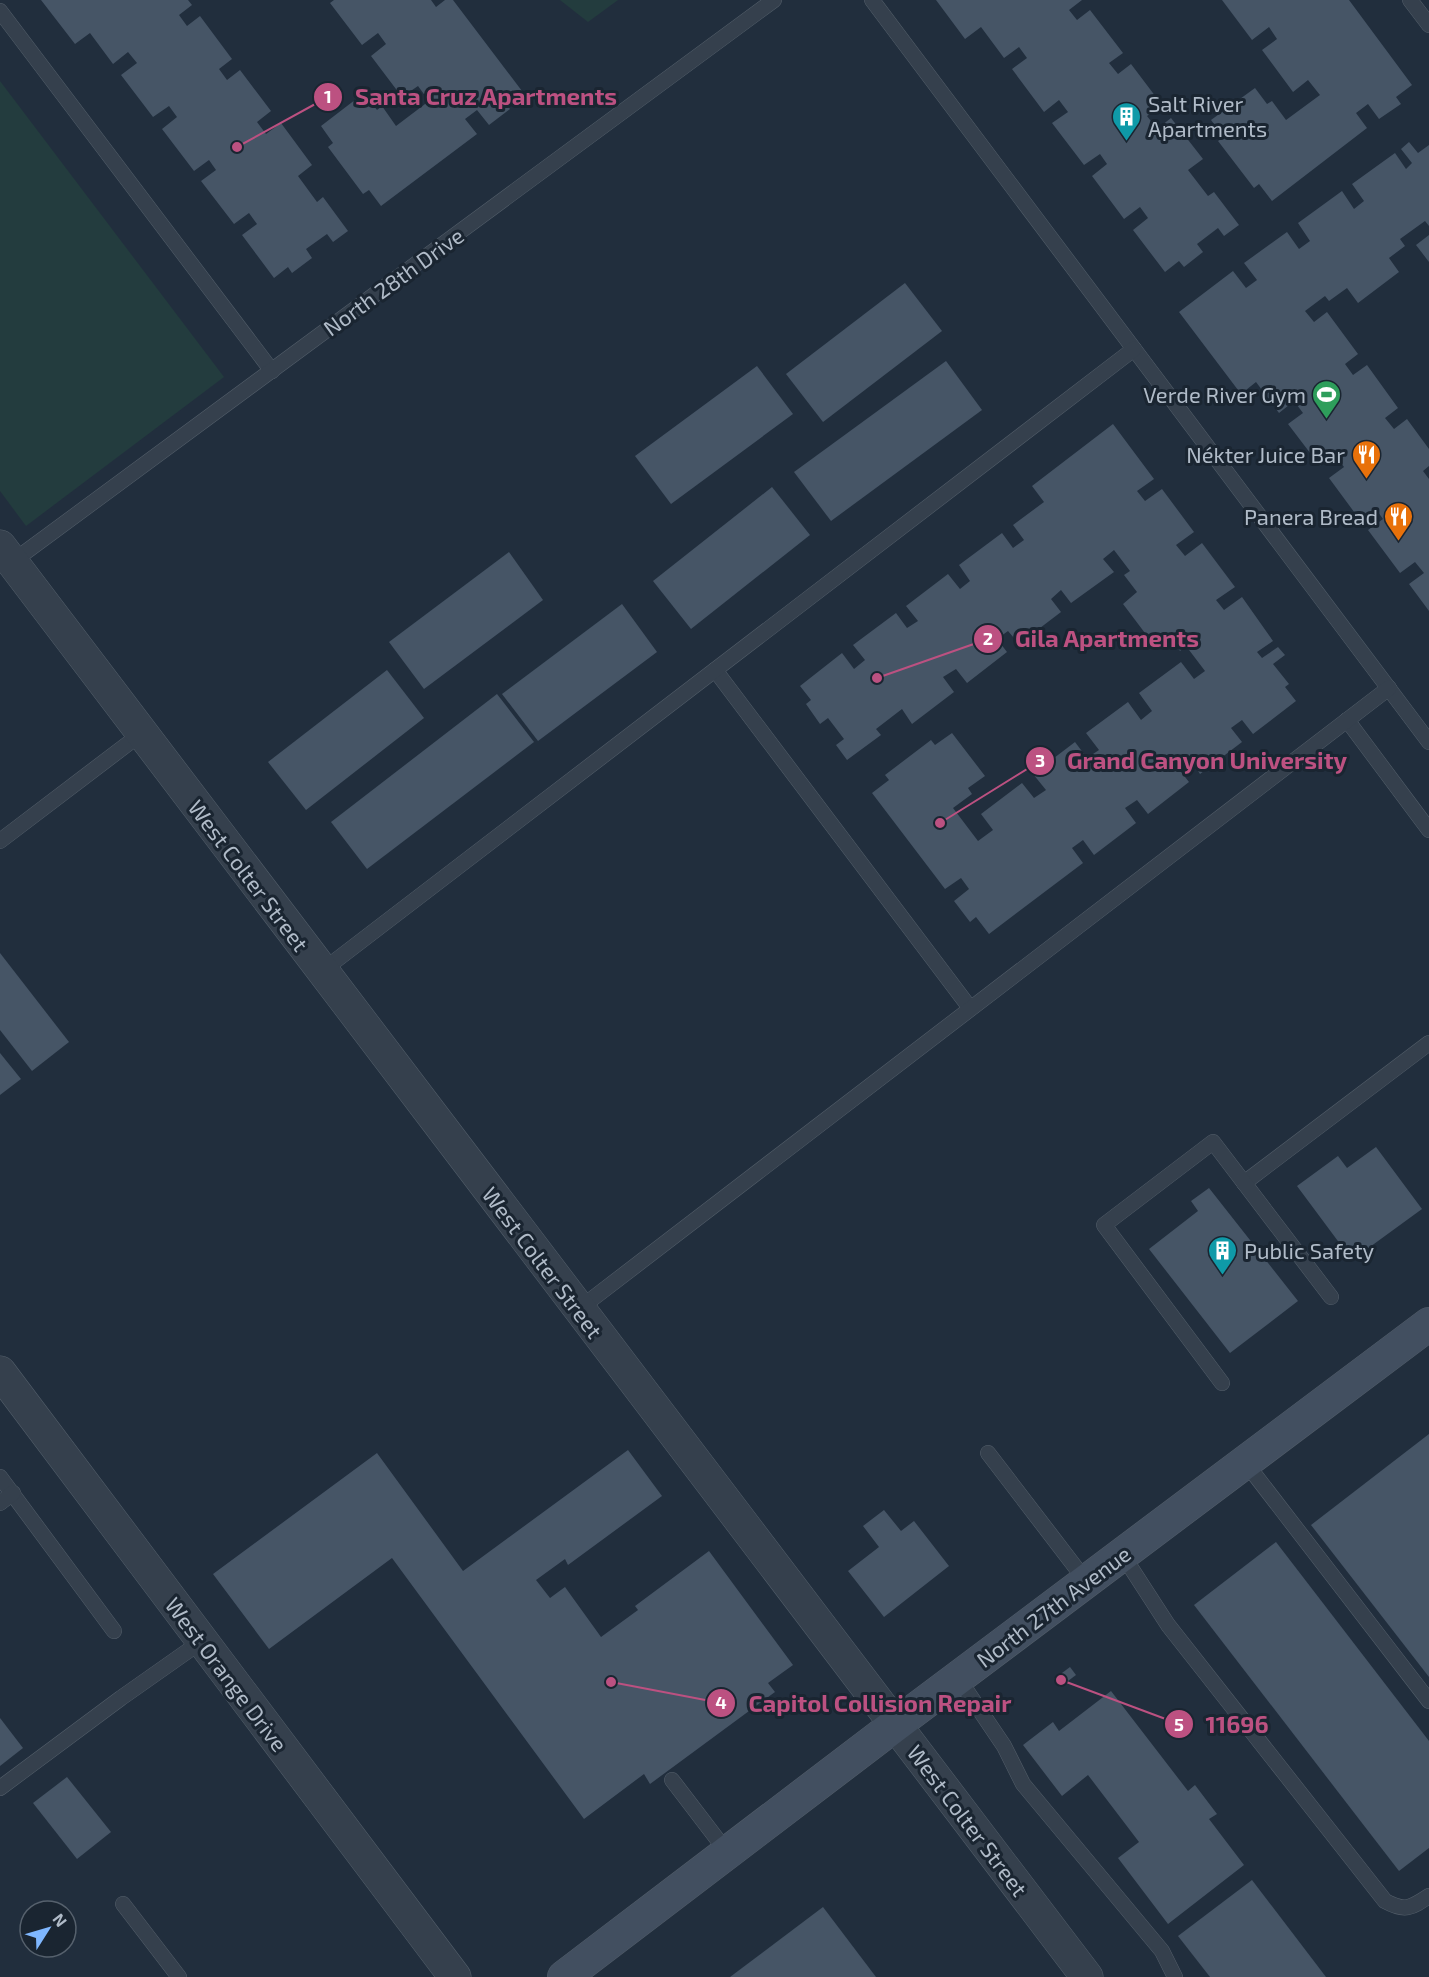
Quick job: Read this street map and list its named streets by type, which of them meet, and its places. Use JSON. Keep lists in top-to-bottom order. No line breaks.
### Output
{"streets":{"main road":["North 27th Avenue"],"street":["West Colter Street","West Orange Drive"],"lane":["North 28th Drive"]},"crossings":[["North 28th Drive","West Colter Street"],["West Colter Street","North 27th Avenue"]],"places":{"building":["Salt River Apartments","Public Safety"],"other":["Santa Cruz Apartments","Gila Apartments","Grand Canyon University","11696","Capitol Collision Repair"],"sports":["Verde River Gym"],"restaurant":["Nékter Juice Bar","Panera Bread"]},"north":"top right"}
